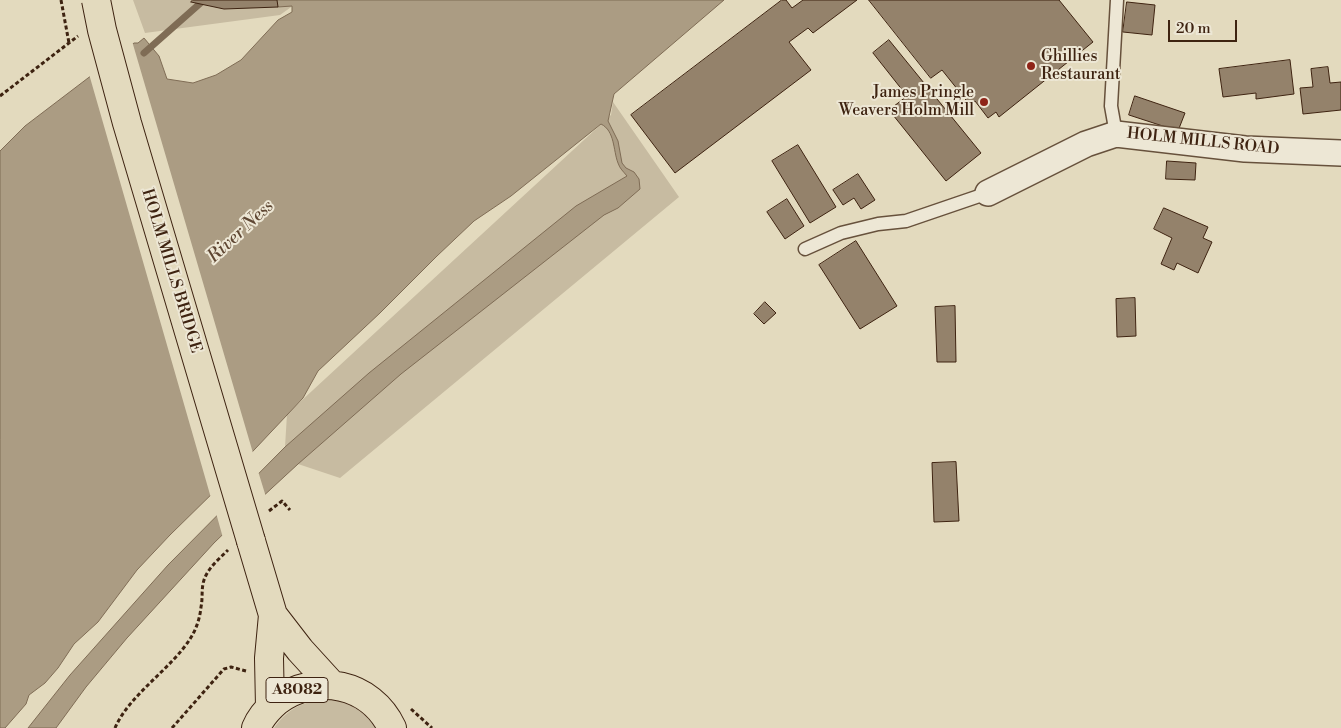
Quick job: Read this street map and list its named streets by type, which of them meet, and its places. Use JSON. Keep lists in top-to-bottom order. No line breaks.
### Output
{"streets":{"main road":["HOLM MILLS BRIDGE","A8082"],"street":["HOLM MILLS ROAD"]},"crossings":[["HOLM MILLS BRIDGE","A8082"]],"water":["River Ness"],"places":["Ghillies Restaurant","James Pringle Weavers Holm Mill"],"scale_bar":"20 m"}
